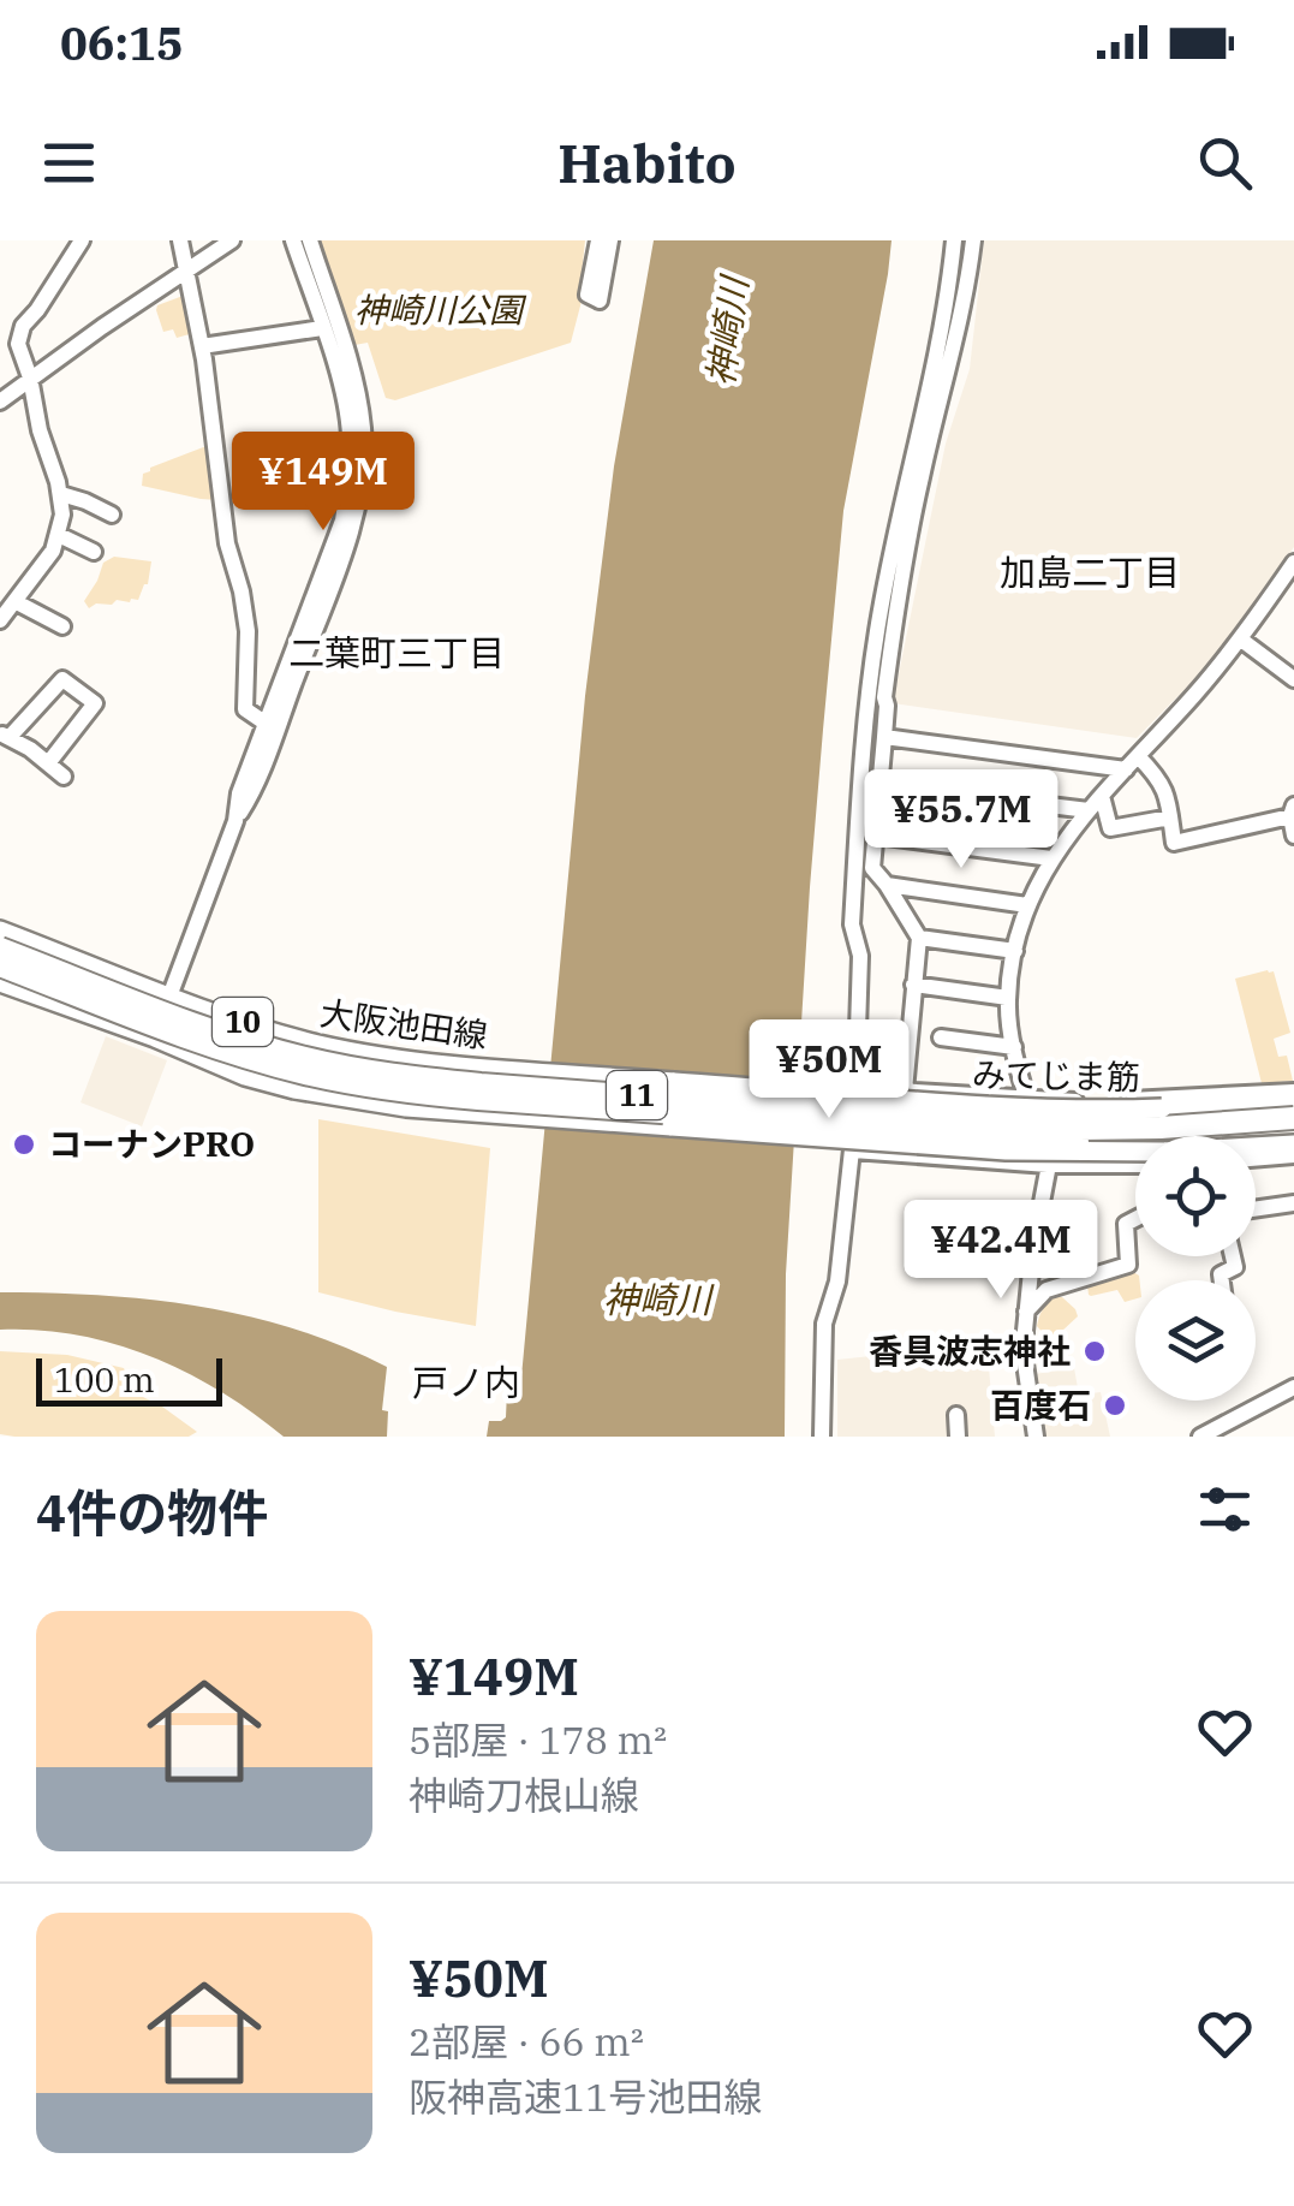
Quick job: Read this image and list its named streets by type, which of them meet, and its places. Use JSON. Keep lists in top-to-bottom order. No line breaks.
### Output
{"streets":{"highway":["11"],"main road":["10","大阪池田線","みてじま筋"]},"crossings":[["大阪池田線","みてじま筋"]],"districts":["加島二丁目","二葉町三丁目","戸ノ内"],"water":["神崎川"],"parks":["神崎川公園"],"places":["コーナンPRO","香具波志神社","百度石"],"scale_bar":"100 m","page":{"status":"06:15","header":"Habito","price":["¥149M","¥55.7M","¥50M","¥42.4M"],"scale":"100 m","heading":"4件の物件","list":[{"name":"¥149M","note":"5部屋 · 178 m² · 神崎刀根山線"},{"name":"¥50M","note":"2部屋 · 66 m² · 阪神高速11号池田線"}]}}
